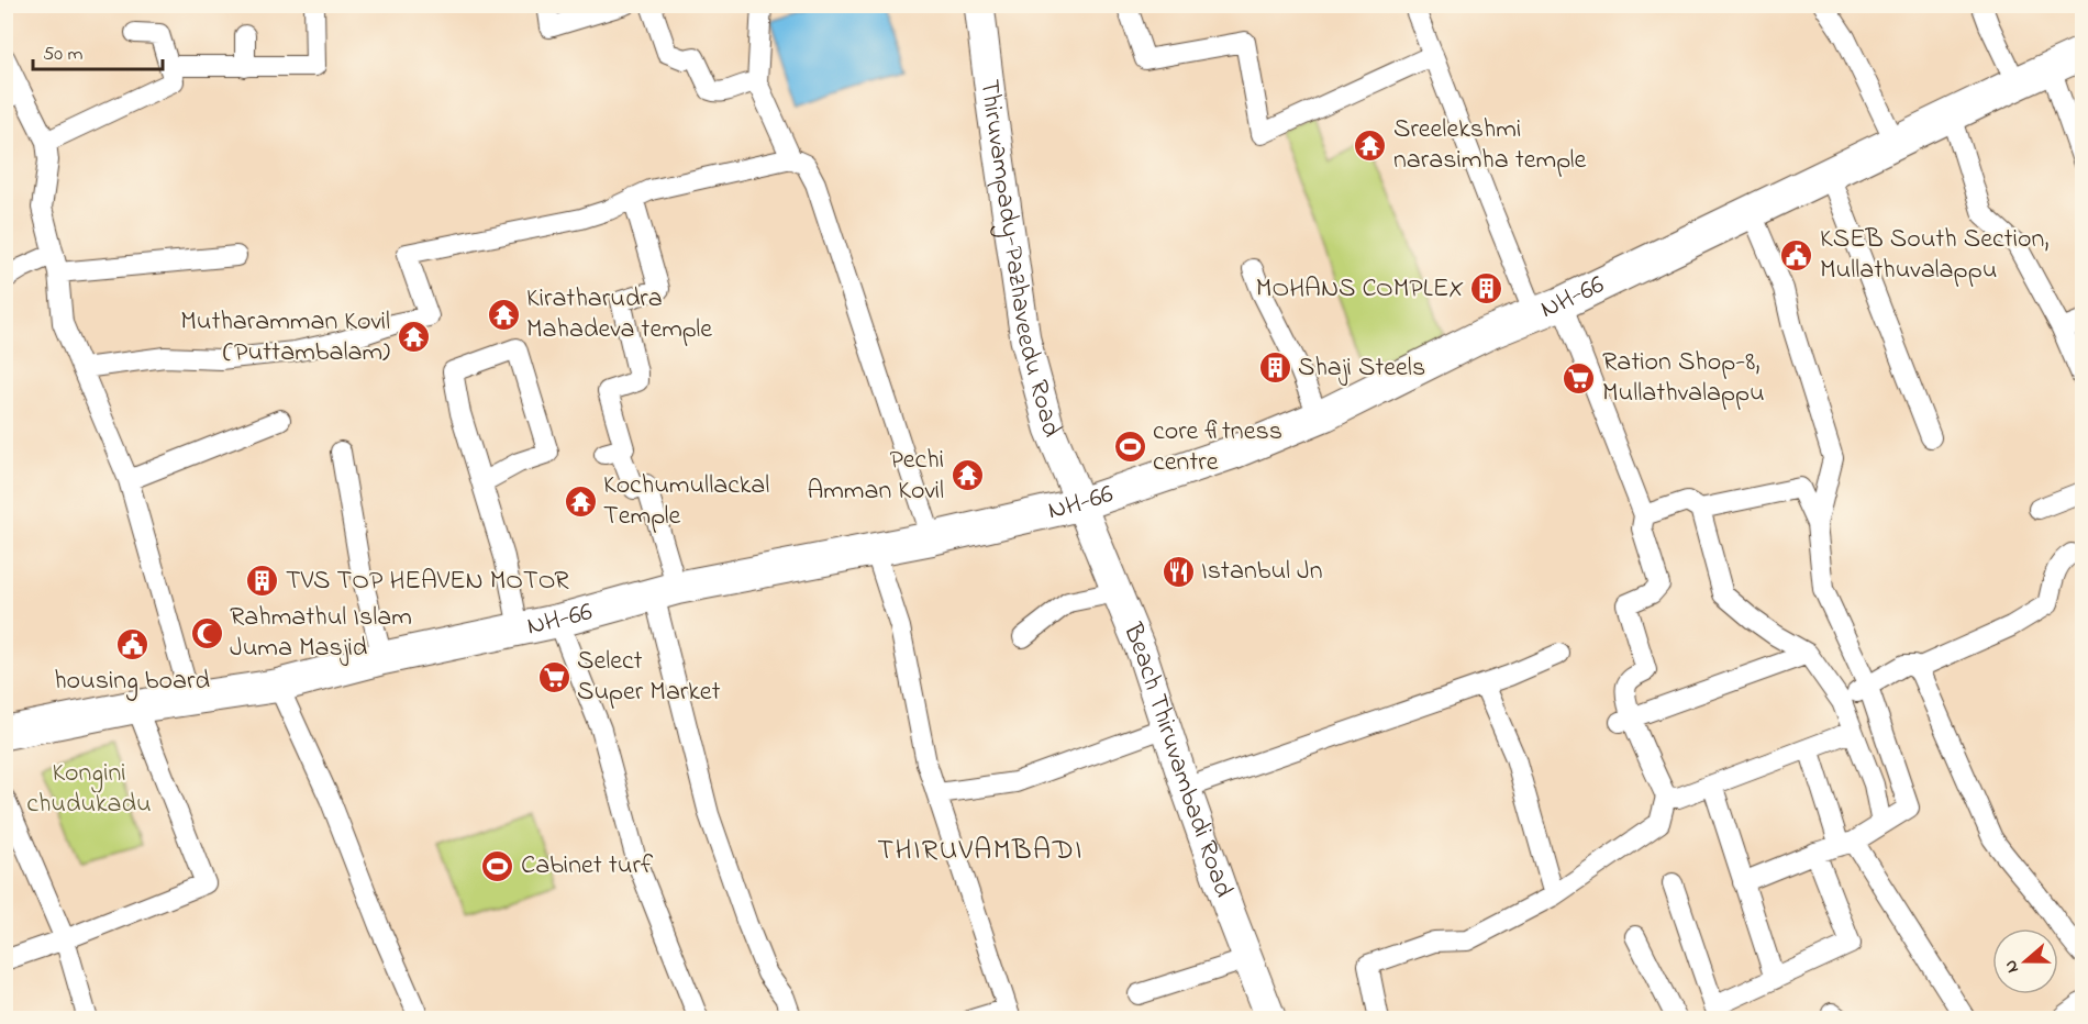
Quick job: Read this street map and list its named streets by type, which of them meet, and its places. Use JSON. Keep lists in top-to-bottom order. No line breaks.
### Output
{"streets":{"main road":["Thiruvampady-Pazhaveedu Road","NH-66","Beach Thiruvambadi Road"]},"crossings":[["Thiruvampady-Pazhaveedu Road","NH-66"],["Thiruvampady-Pazhaveedu Road","Beach Thiruvambadi Road"],["NH-66","Beach Thiruvambadi Road"]],"districts":["THIRUVAMBADI"],"parks":["Kongini chudukadu"],"places":{"temple":["Sreelekshmi narasimha temple","Kiratharudra Mahadeva temple","Mutharamman Kovil (Puttambalam)","Pechi Amman Kovil","Kochumullackal Temple"],"public building":["KSEB South Section, Mullathuvalappu","housing board"],"building":["MOHANS COMPLEX","Shaji Steels","TVS TOP HEAVEN MOTOR"],"supermarket":["Ration Shop-8, Mullathvalappu","Select Super Market"],"sports":["core fitness centre","Cabinet turf"],"restaurant":["Istanbul Jn"],"mosque":["Rahmathul Islam Juma Masjid"]},"scale_bar":"50 m","north":"left"}
